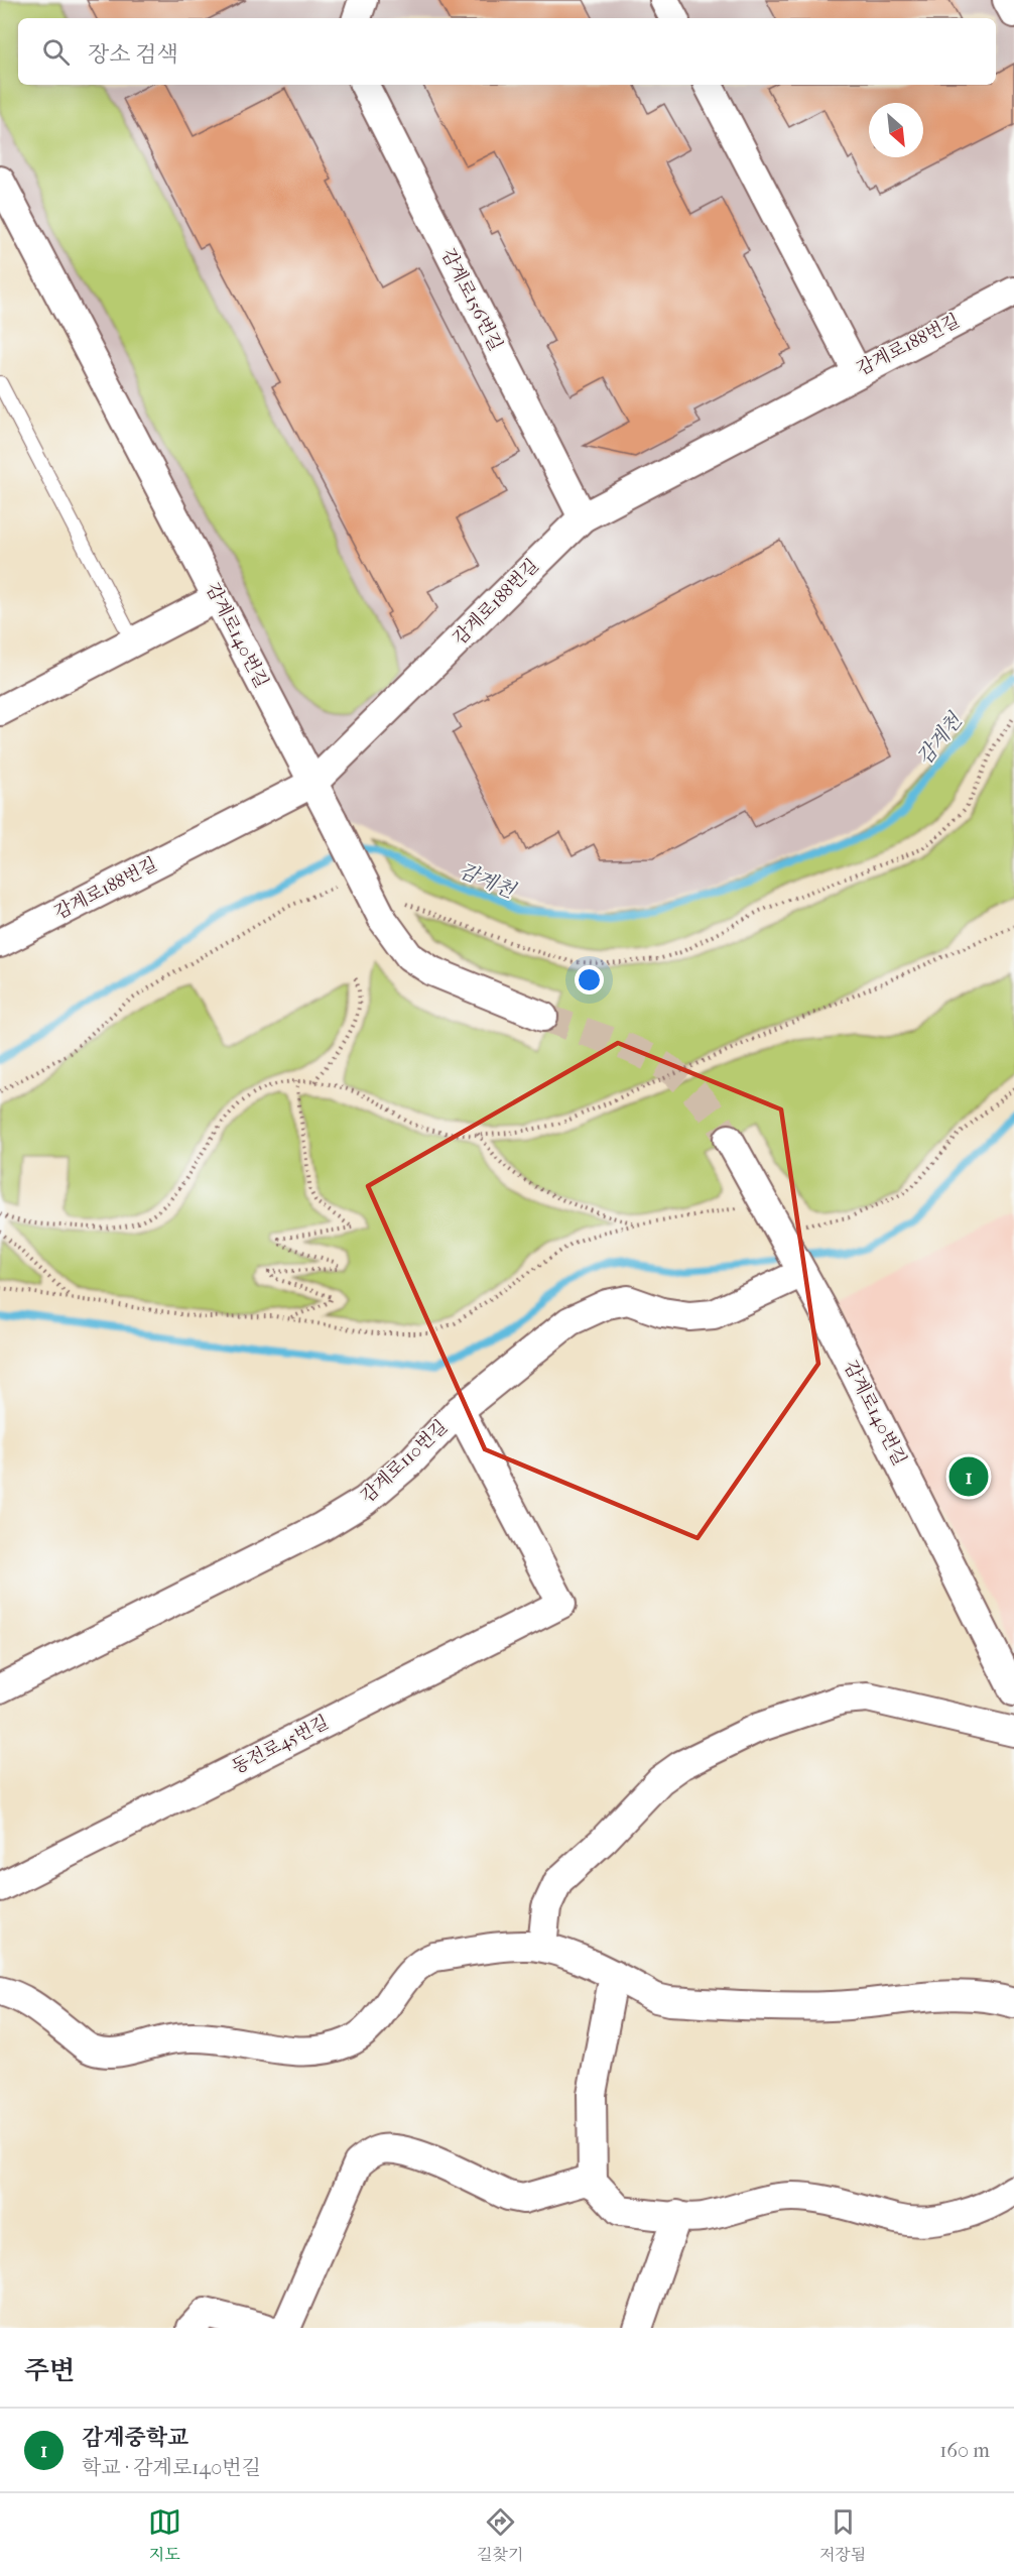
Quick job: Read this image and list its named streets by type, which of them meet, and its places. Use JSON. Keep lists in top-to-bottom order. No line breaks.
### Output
{"streets":{"street":["감계로156번길","감계로188번길","감계로140번길","감계로110번길","동전로45번길"]},"crossings":[["감계로156번길","감계로188번길"],["감계로188번길","감계로140번길"],["감계로140번길","감계로110번길"],["감계로110번길","동전로45번길"]],"water":["감계천"],"north":"bottom right","page":{"search":"장소 검색","pins":"1","heading":"주변","list":[{"mark":"1","name":"감계중학교","note":"학교 · 감계로140번길","value":"160 m"}],"nav":["지도","길찾기","저장됨"]}}
